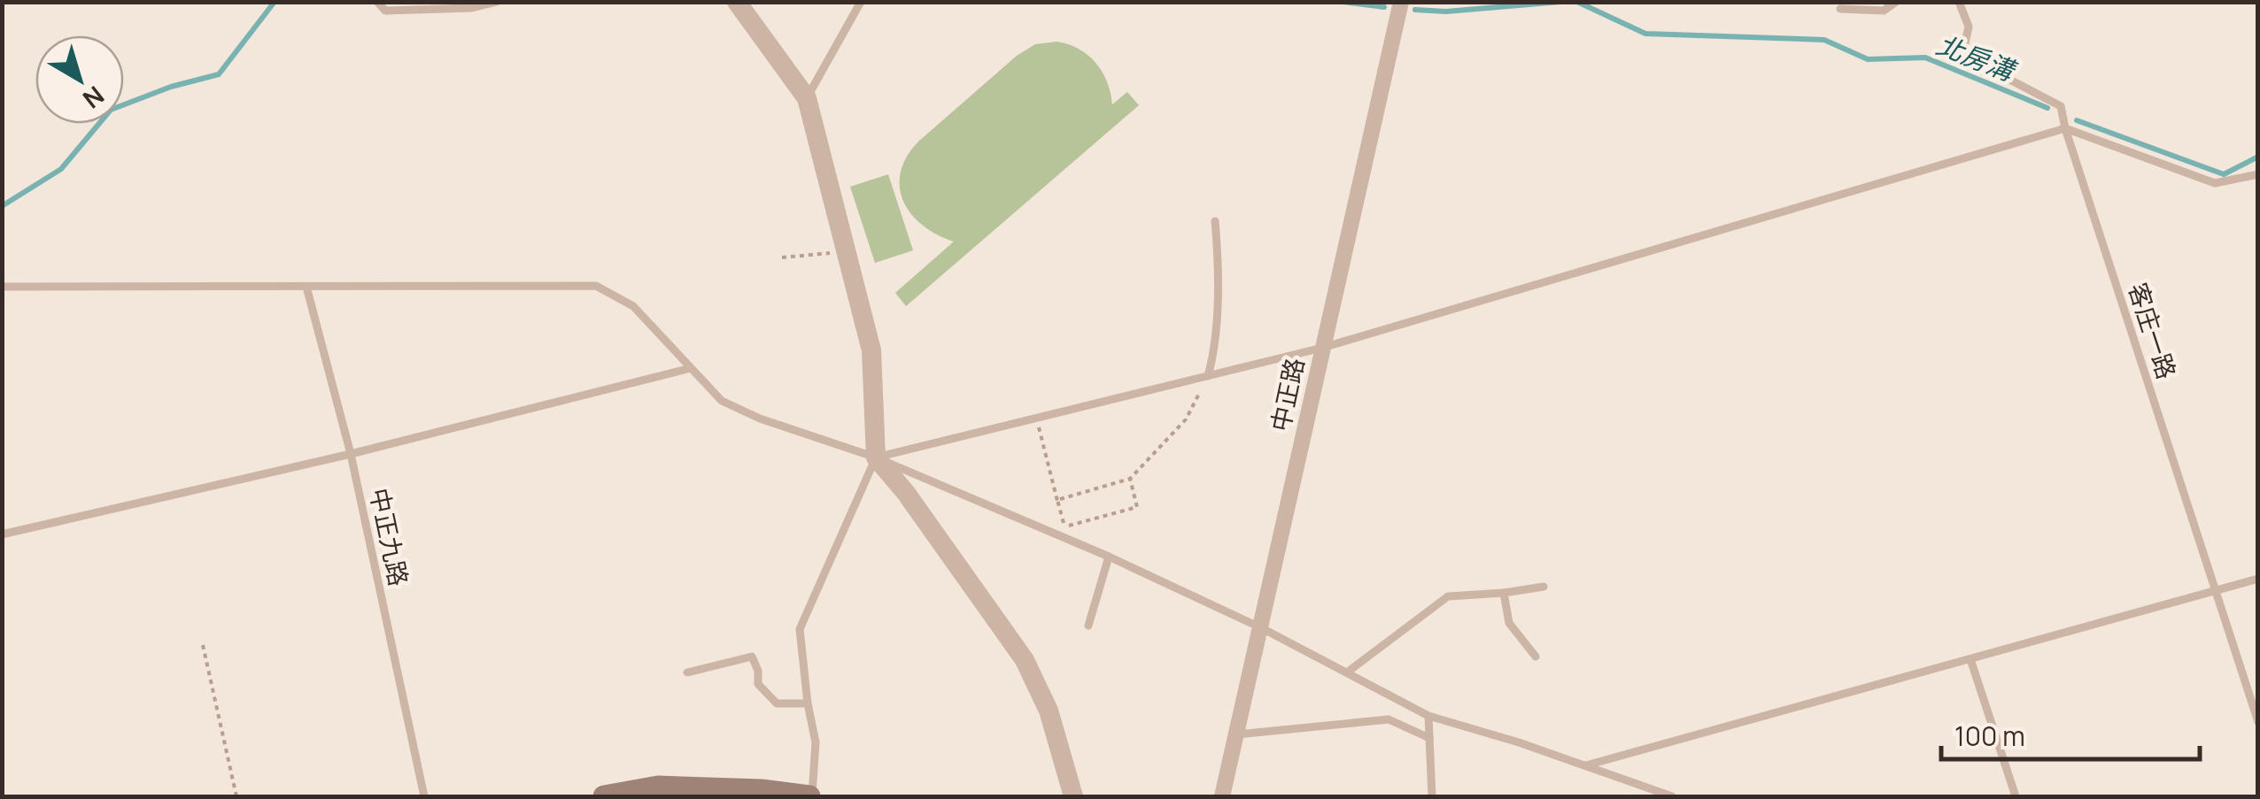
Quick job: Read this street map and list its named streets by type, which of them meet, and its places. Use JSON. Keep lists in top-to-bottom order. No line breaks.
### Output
{"streets":{"street":["中正路"],"lane":["客庄一路","中正九路"]},"water":["北房溝"],"scale_bar":"100 m","north":"bottom right"}
